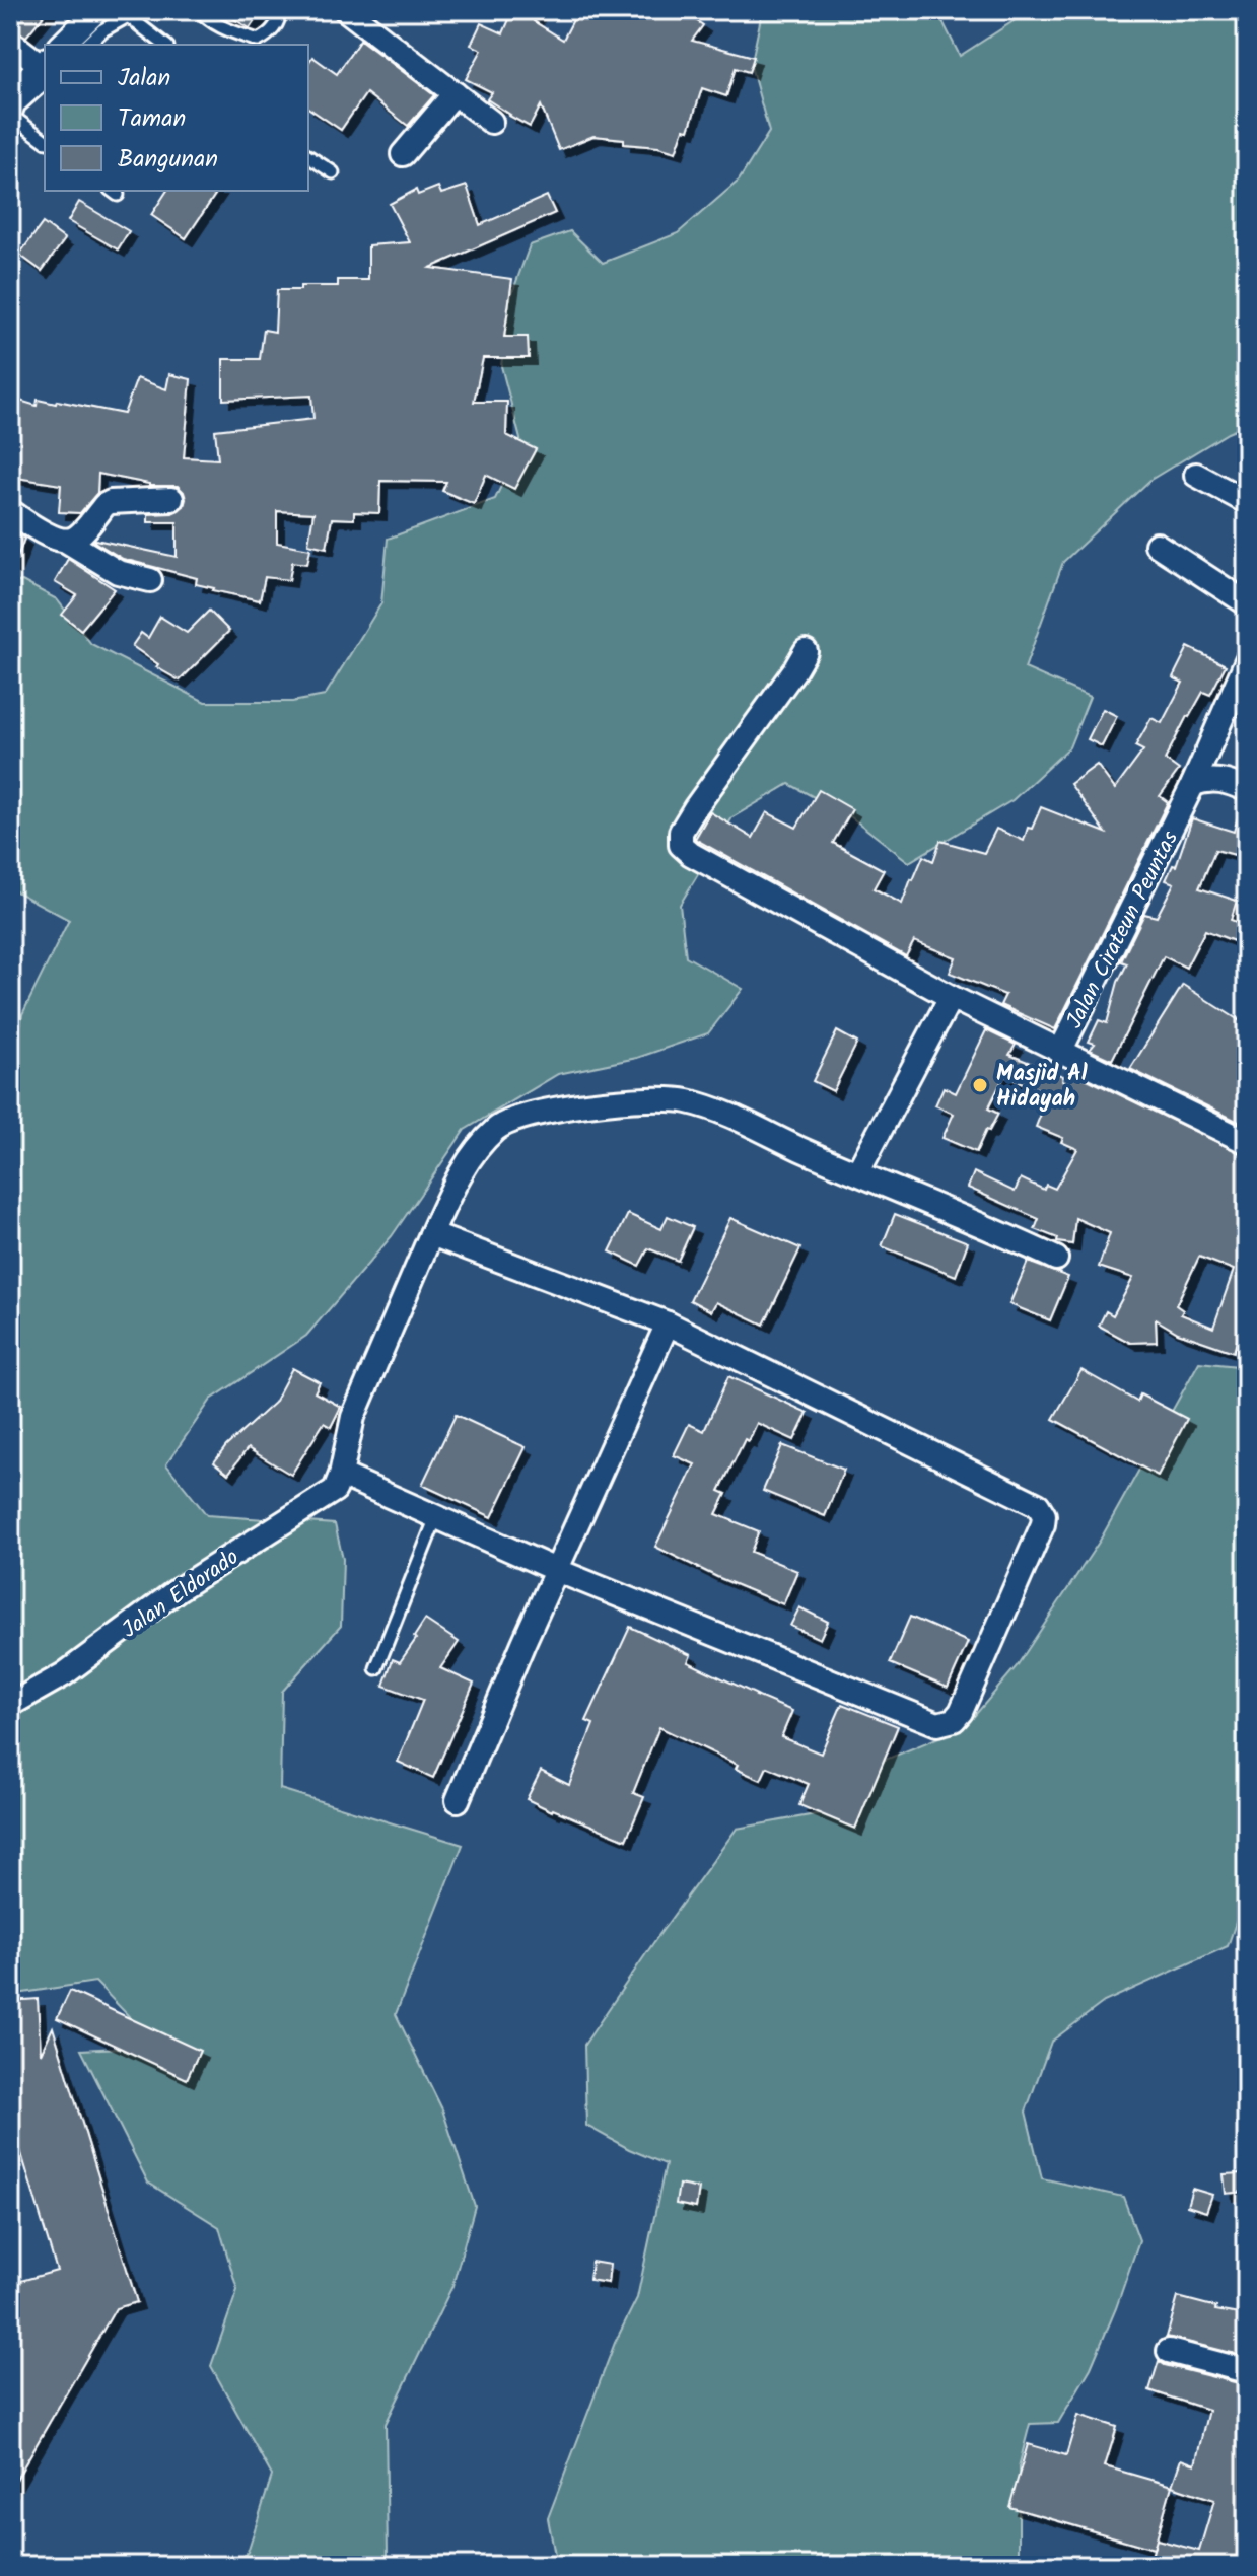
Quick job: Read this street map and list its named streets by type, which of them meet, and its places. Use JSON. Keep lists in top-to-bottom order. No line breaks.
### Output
{"streets":{"street":["Jalan Cirateun Peuntas","Jalan Eldorado"]},"places":["Masjid Al Hidayah"],"legend":["Jalan","Taman","Bangunan"]}
